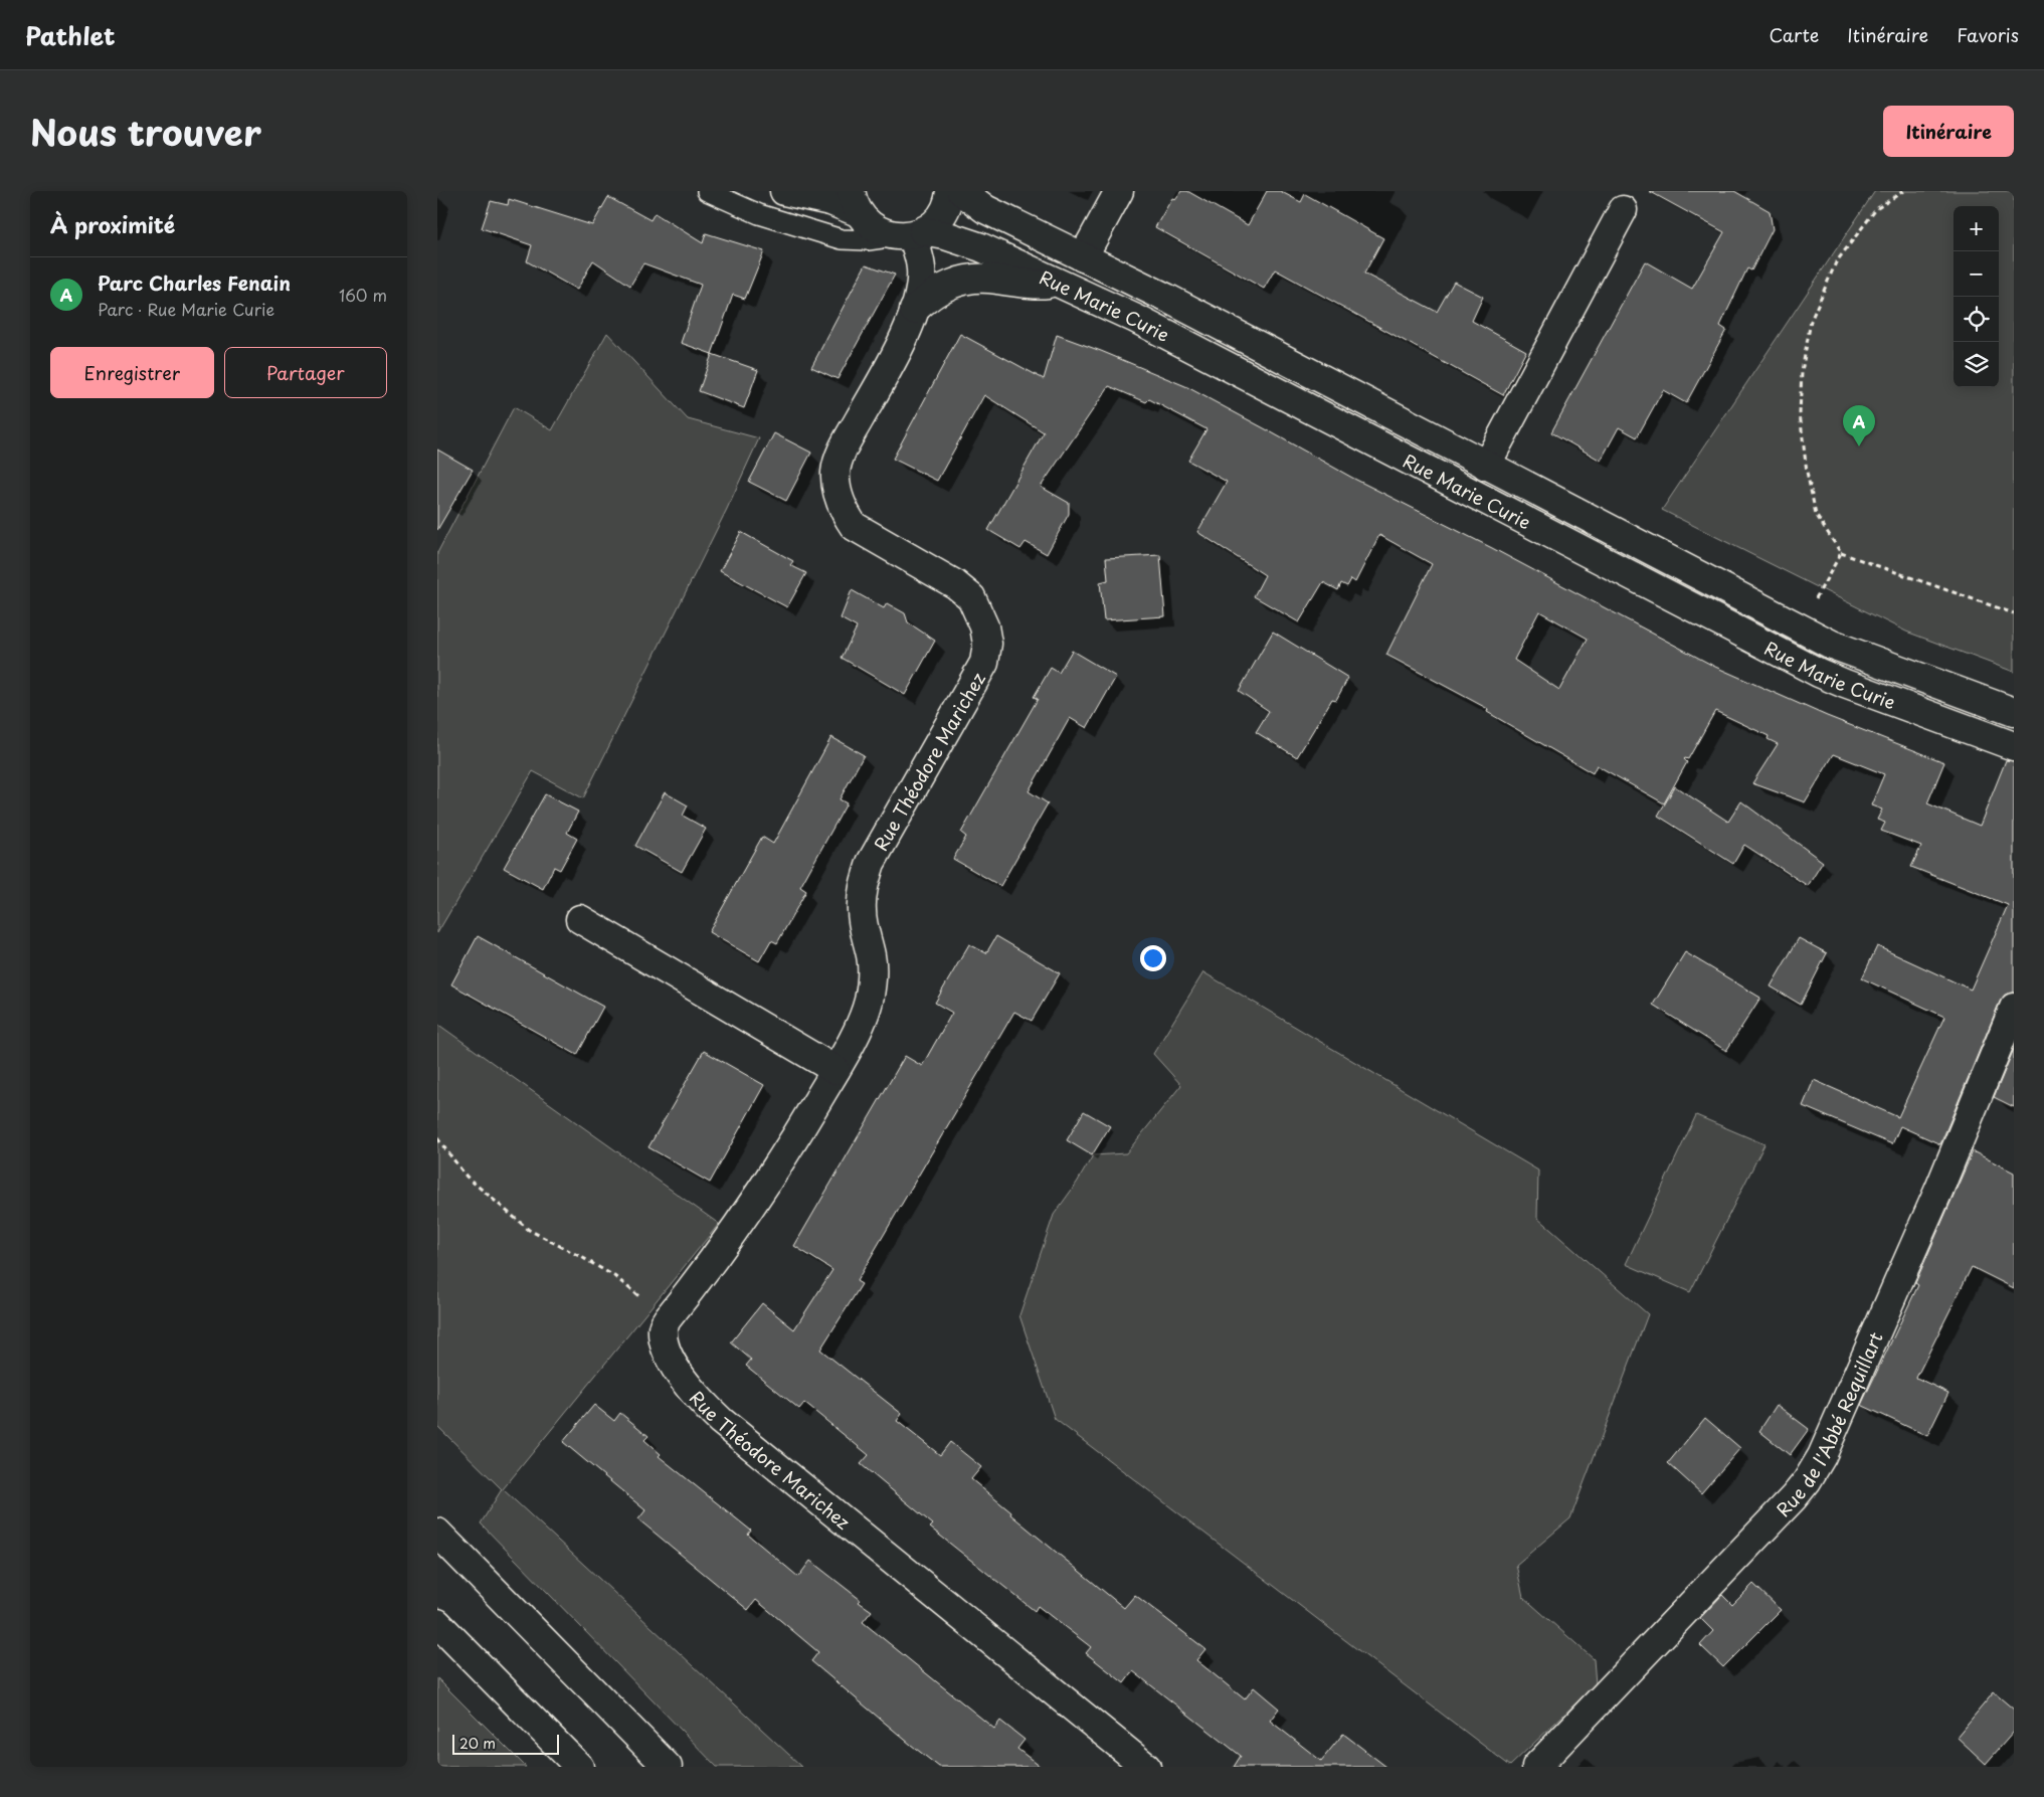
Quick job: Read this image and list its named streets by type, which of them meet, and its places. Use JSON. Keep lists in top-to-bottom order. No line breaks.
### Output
{"streets":{"main road":["Rue Marie Curie","Rue Théodore Marichez","Rue de l'Abbé Requillart"]},"crossings":[["Rue Marie Curie","Rue Théodore Marichez"]],"scale_bar":"20 m","page":{"header":"Pathlet","nav":["Carte","Itinéraire","Favoris"],"title":"Nous trouver","buttons":["Itinéraire",["Enregistrer","Partager"]],"heading":"À proximité","map_buttons":["+","−"],"list":[{"mark":"A","name":"Parc Charles Fenain","note":"Parc · Rue Marie Curie","value":"160 m"}],"pins":"A","scale":"20 m"}}
